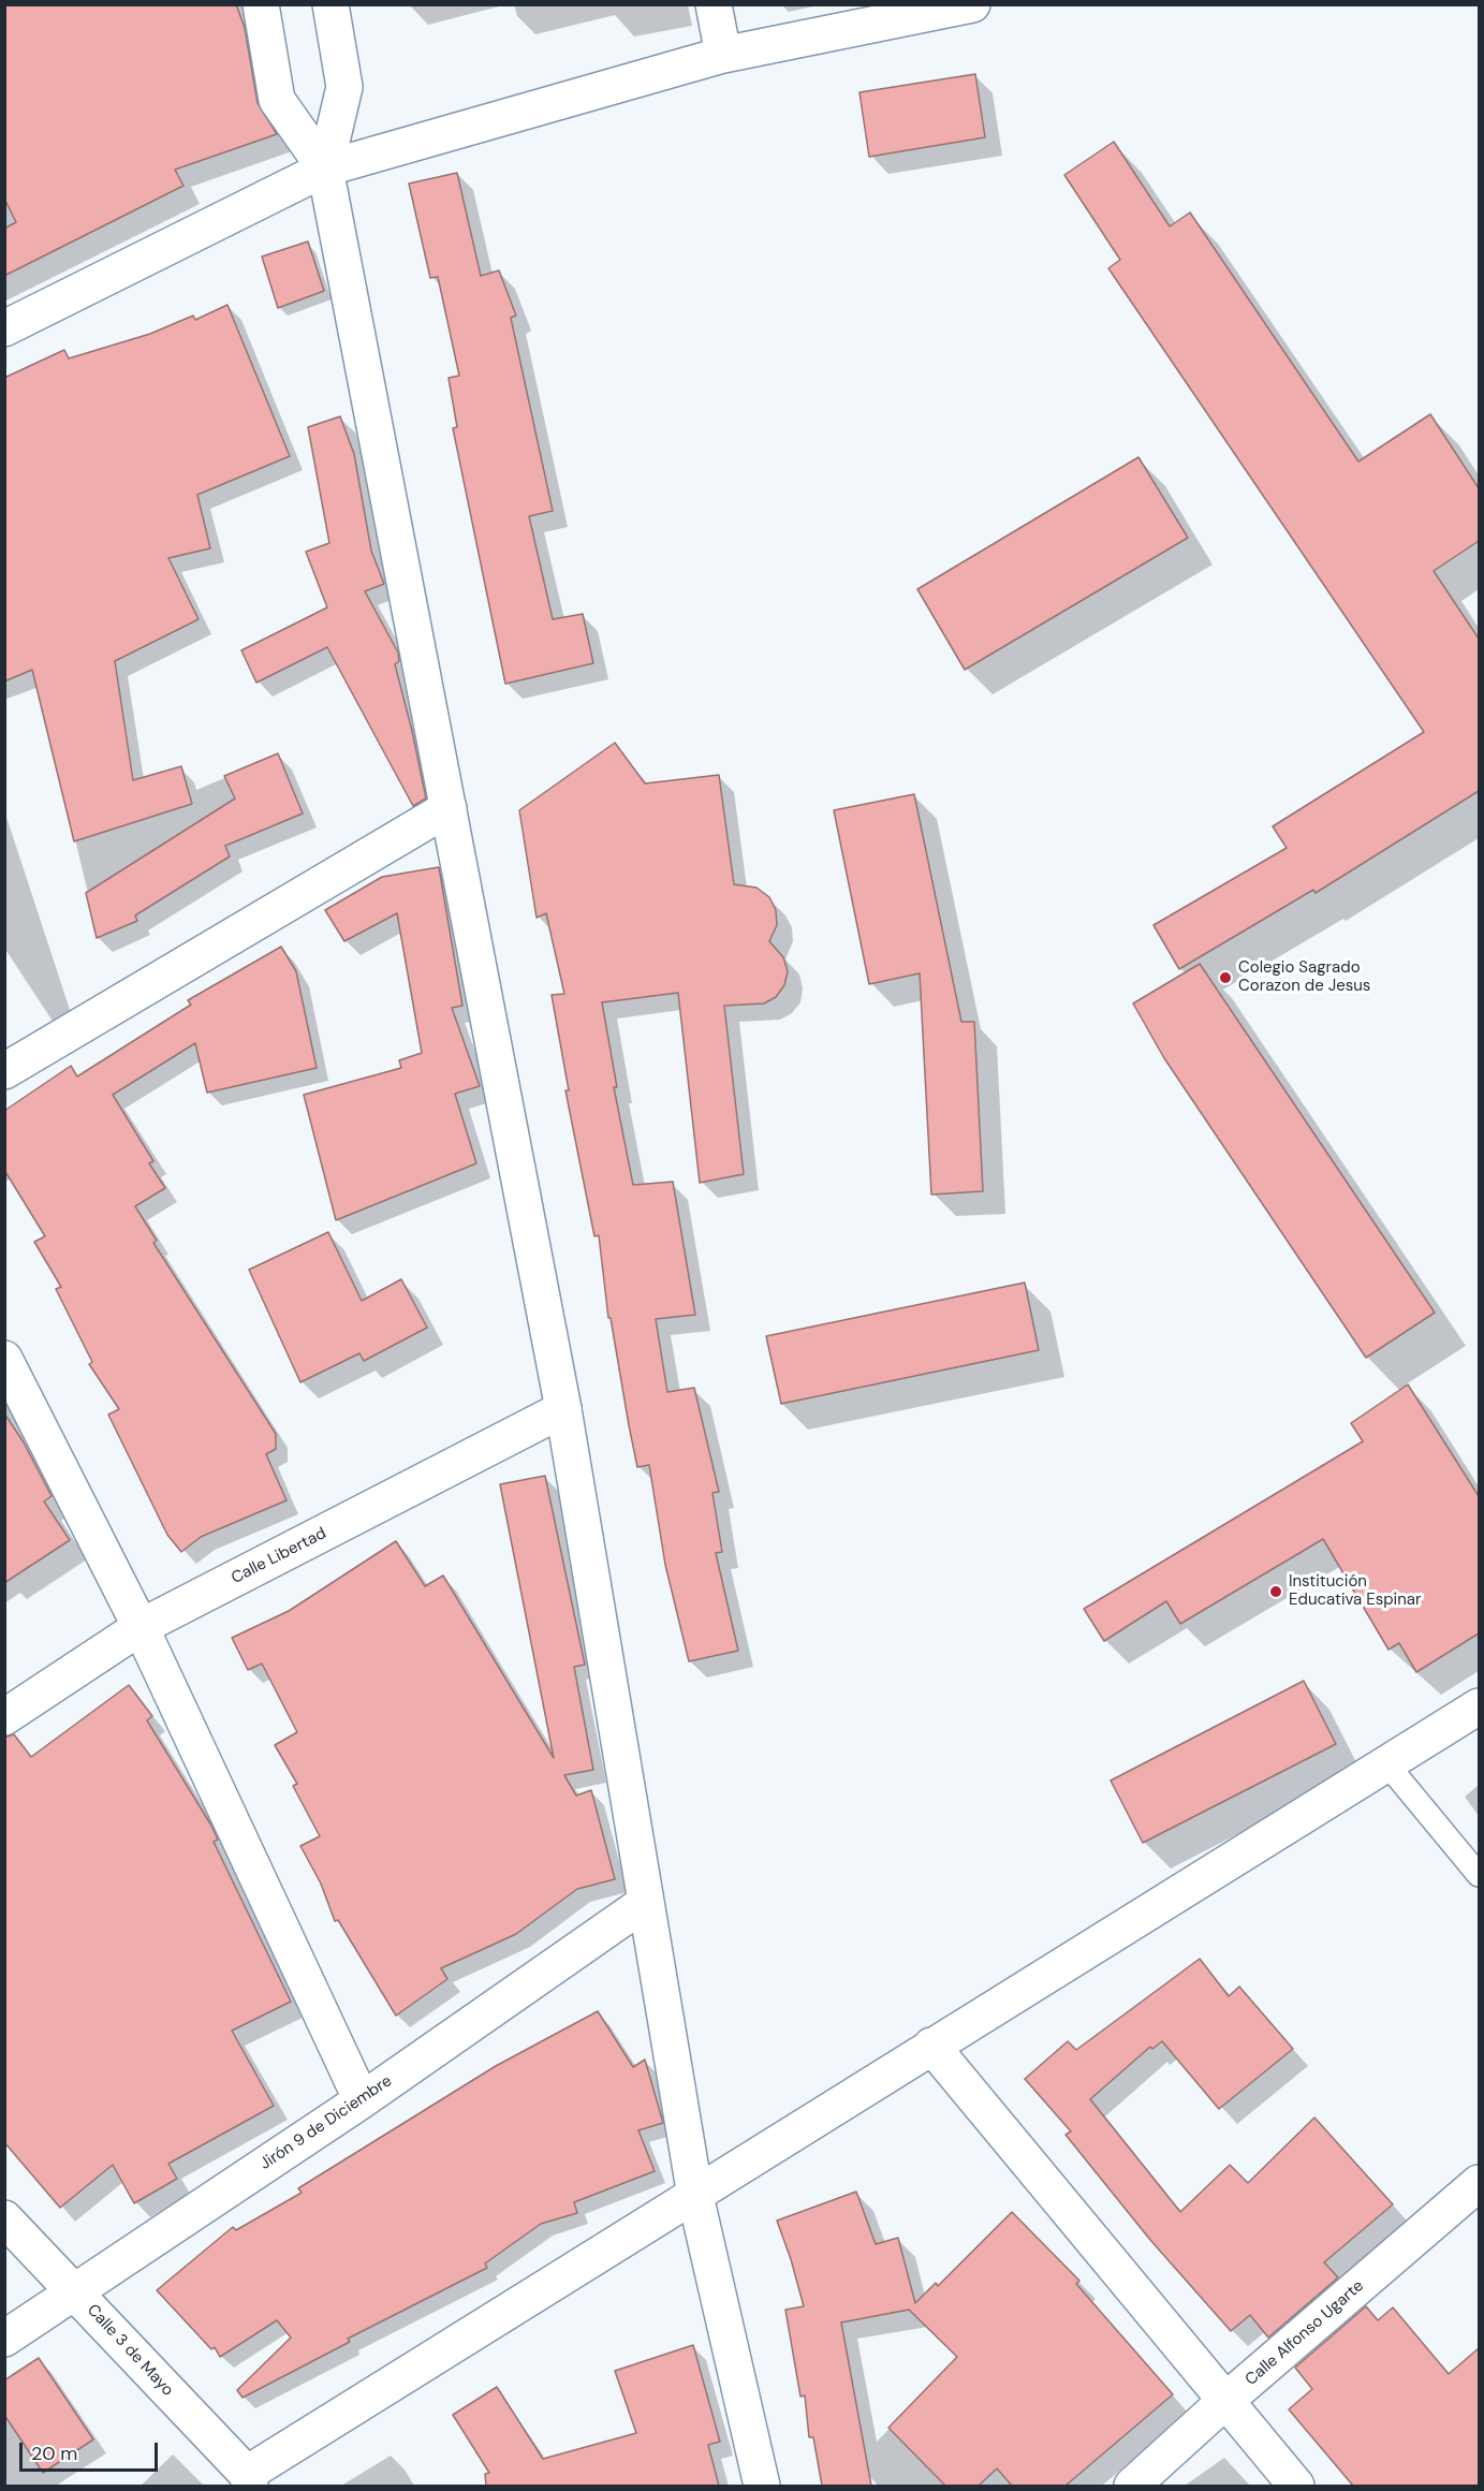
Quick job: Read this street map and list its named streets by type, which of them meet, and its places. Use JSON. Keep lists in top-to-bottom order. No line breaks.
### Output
{"streets":{"street":["Calle Libertad","Jirón 9 de Diciembre","Calle Alfonso Ugarte","Calle 3 de Mayo"]},"crossings":[["Jirón 9 de Diciembre","Calle 3 de Mayo"]],"places":["Colegio Sagrado Corazon de Jesus","Institución Educativa Espinar"],"scale_bar":"20 m"}
